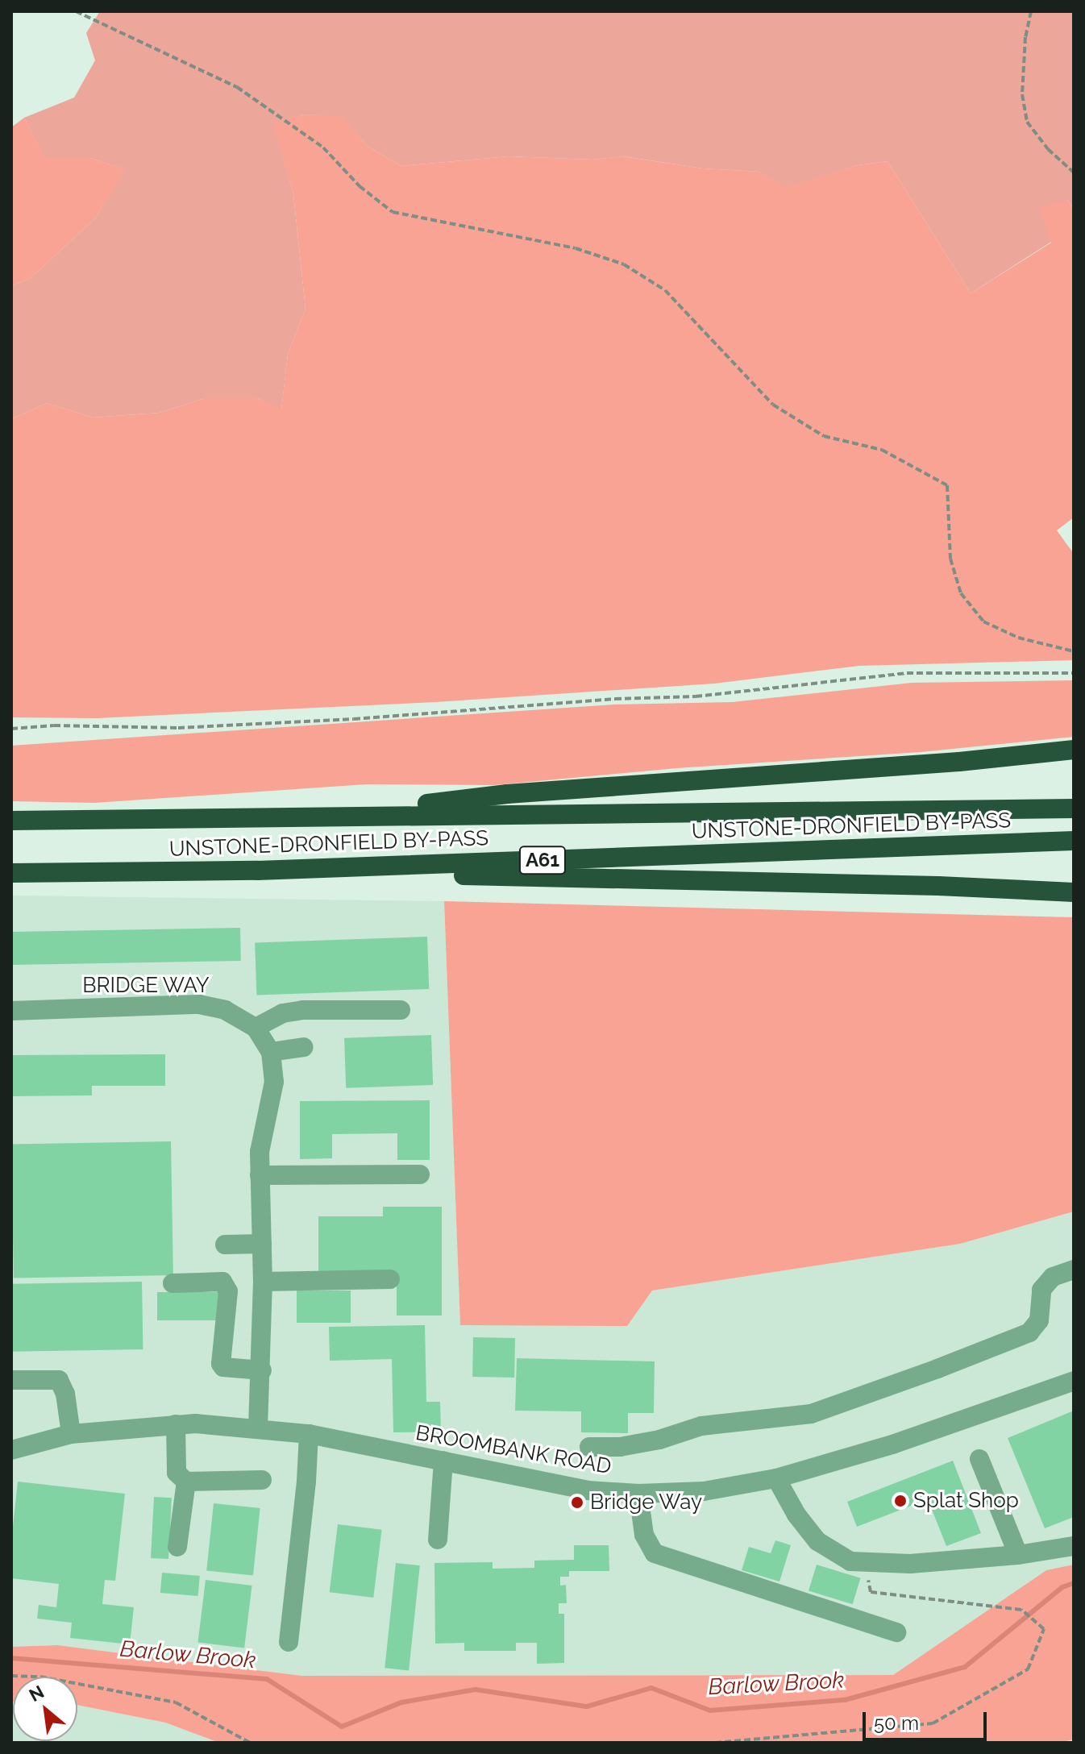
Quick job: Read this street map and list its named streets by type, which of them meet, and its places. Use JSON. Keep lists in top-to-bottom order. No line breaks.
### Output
{"streets":{"highway":["UNSTONE-DRONFIELD BY-PASS","A61"],"street":["BRIDGE WAY","BROOMBANK ROAD"]},"crossings":[["UNSTONE-DRONFIELD BY-PASS","A61"],["BRIDGE WAY","BROOMBANK ROAD"]],"water":["Barlow Brook"],"places":["Splat Shop","Bridge Way"],"scale_bar":"50 m","north":"top left"}
